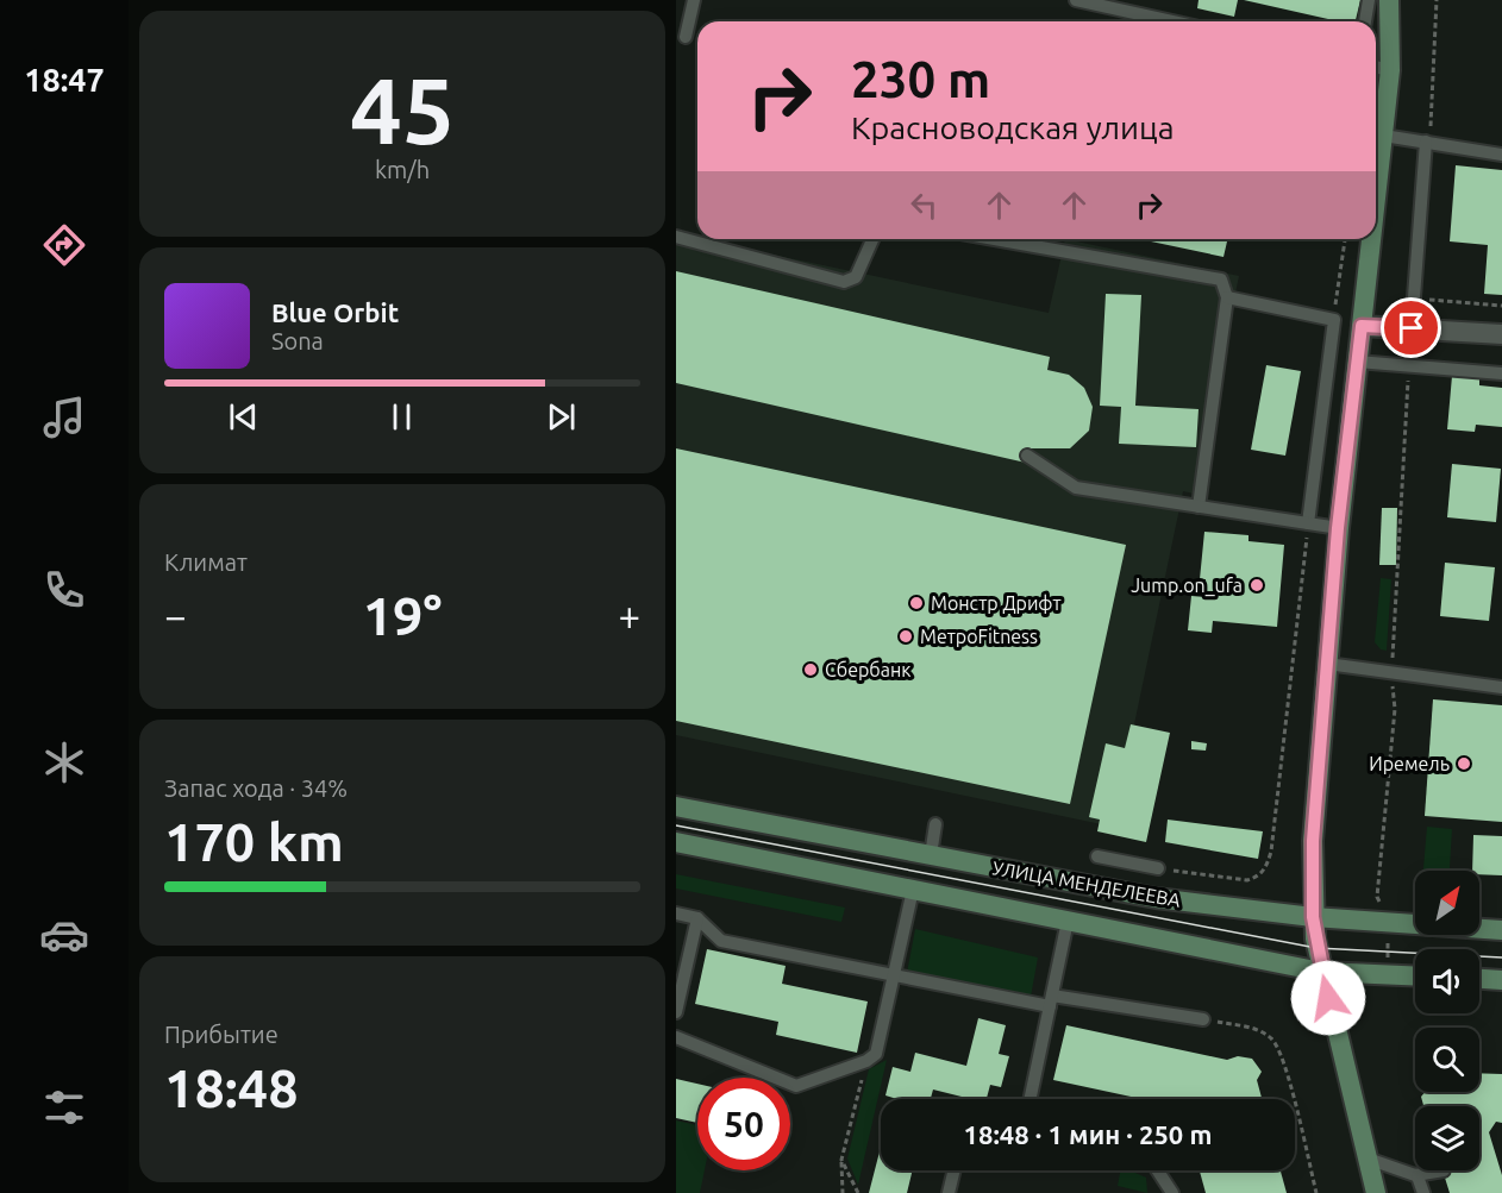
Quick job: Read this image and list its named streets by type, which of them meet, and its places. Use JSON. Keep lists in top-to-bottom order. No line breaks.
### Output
{"streets":{"main road":["УЛИЦА МЕНДЕЛЕЕВА"]},"places":["Jump.on_ufa","Монстр Дрифт","МетроFitness","Сбербанк","Иремель"],"north":"top right","page":{"tabs":"18:47","tile":[["45","km/h"],"Климат",["Запас хода · 34%","170 km"],["Прибытие","18:48"]],"turn":["230 m","Красноводская улица"],"song":["Blue Orbit","Sona"],"heat":["−","19°","+"],"limit":"50","trip":"18:48 · 1 мин · 250 m"}}
